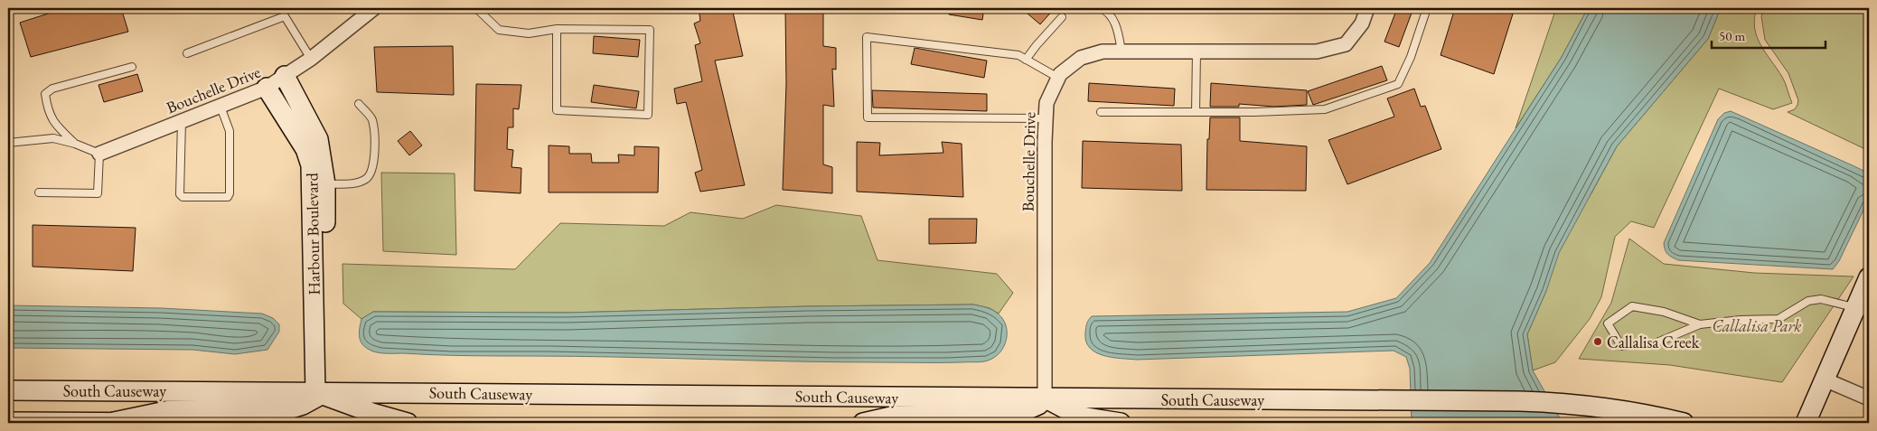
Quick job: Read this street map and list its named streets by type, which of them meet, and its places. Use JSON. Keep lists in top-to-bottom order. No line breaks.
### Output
{"streets":{"main road":["Harbour Boulevard","South Causeway"],"street":["Bouchelle Drive"]},"crossings":[["Bouchelle Drive","Harbour Boulevard"],["Bouchelle Drive","South Causeway"],["Harbour Boulevard","South Causeway"]],"parks":["Callalisa Park"],"places":["Callalisa Creek"],"scale_bar":"50 m"}
